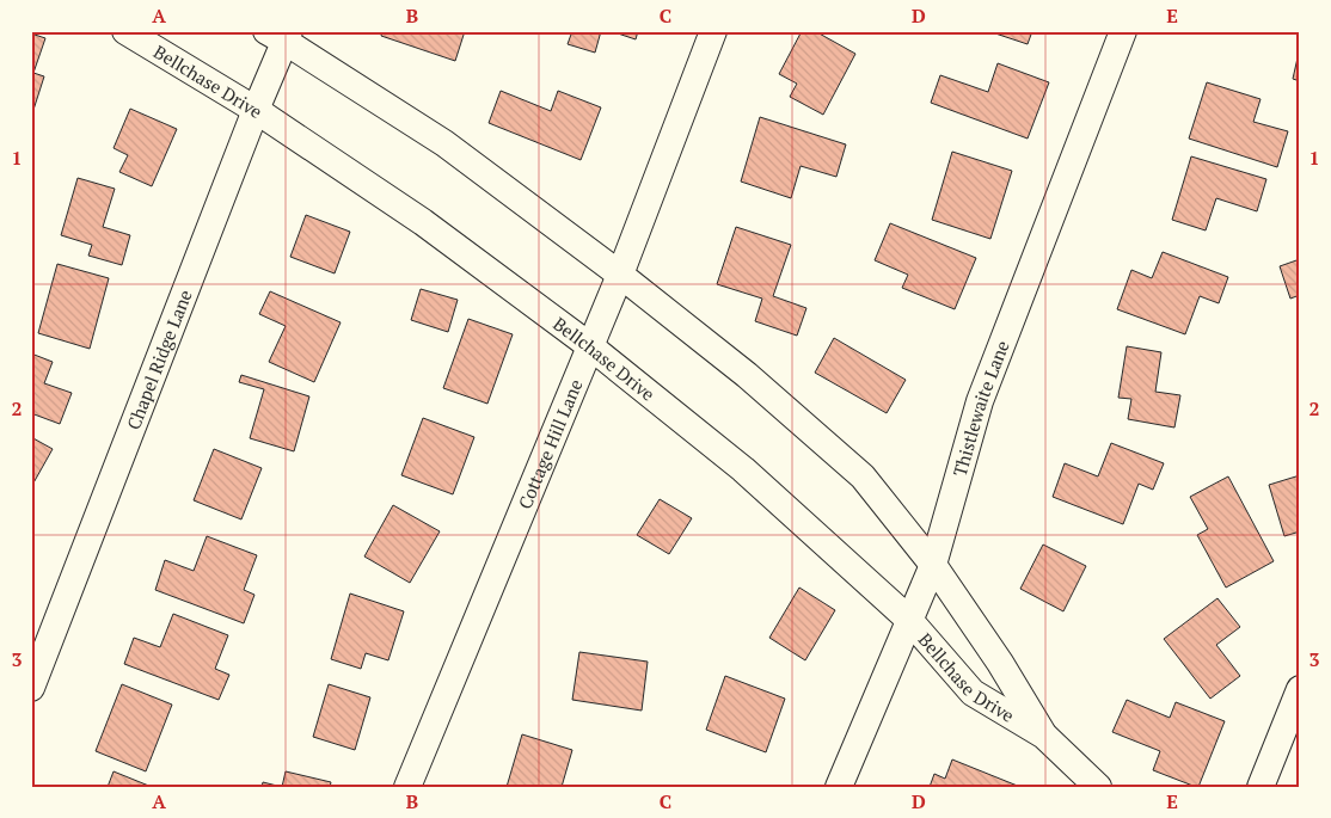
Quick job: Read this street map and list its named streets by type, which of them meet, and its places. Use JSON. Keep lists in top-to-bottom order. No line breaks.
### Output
{"streets":{"street":["Bellchase Drive","Chapel Ridge Lane","Thistlewaite Lane","Cottage Hill Lane"]},"crossings":[["Bellchase Drive","Chapel Ridge Lane"],["Bellchase Drive","Thistlewaite Lane"],["Bellchase Drive","Cottage Hill Lane"]],"grid":{"columns":["A","B","C","D","E"],"rows":["1","2","3"]}}
